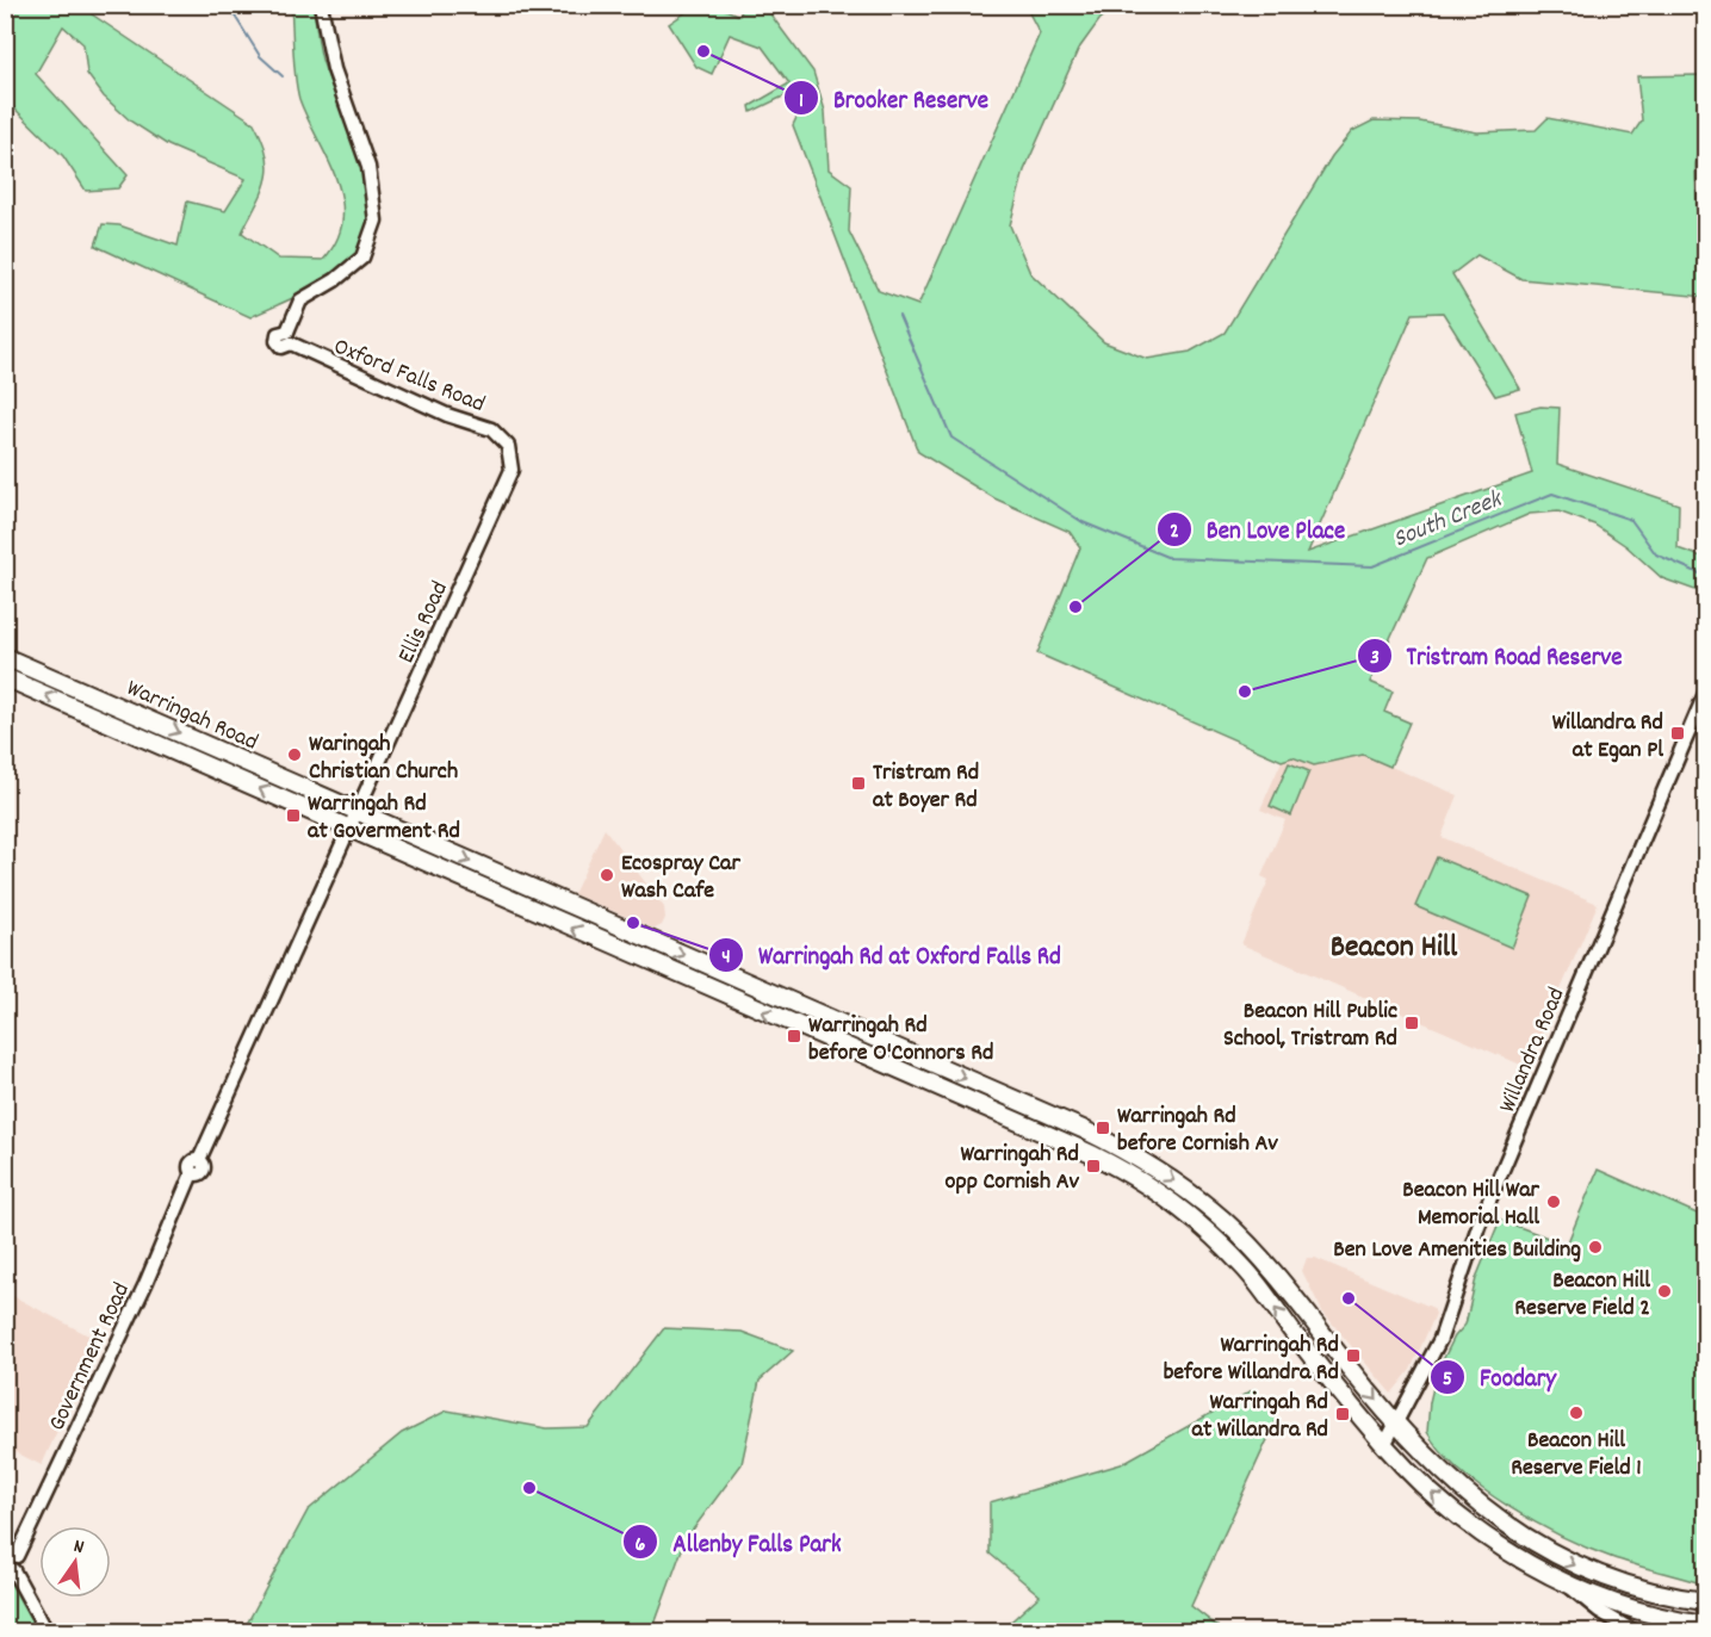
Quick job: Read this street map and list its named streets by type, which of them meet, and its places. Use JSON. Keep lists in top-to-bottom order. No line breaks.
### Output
{"streets":{"highway":["Warringah Road"],"street":["Oxford Falls Road","Ellis Road","Willandra Road","Government Road"]},"crossings":[["Oxford Falls Road","Ellis Road"],["Ellis Road","Warringah Road"],["Ellis Road","Government Road"],["Warringah Road","Willandra Road"],["Warringah Road","Government Road"]],"districts":["Beacon Hill"],"water":["South Creek"],"places":{"other":["Brooker Reserve","Ben Love Place","Tristram Road Reserve","Waringah Christian Church","Ecospray Car Wash Cafe","Warringah Rd at Oxford Falls Rd","Beacon Hill War Memorial Hall","Ben Love Amenities Building","Beacon Hill Reserve Field 2","Foodary","Beacon Hill Reserve Field 1","Allenby Falls Park"],"transit":["Willandra Rd at Egan Pl","Tristram Rd at Boyer Rd","Warringah Rd at Goverment Rd","Beacon Hill Public School, Tristram Rd","Warringah Rd before O'Connors Rd","Warringah Rd before Cornish Av","Warringah Rd opp Cornish Av","Warringah Rd before Willandra Rd","Warringah Rd at Willandra Rd"]},"north":"top"}
